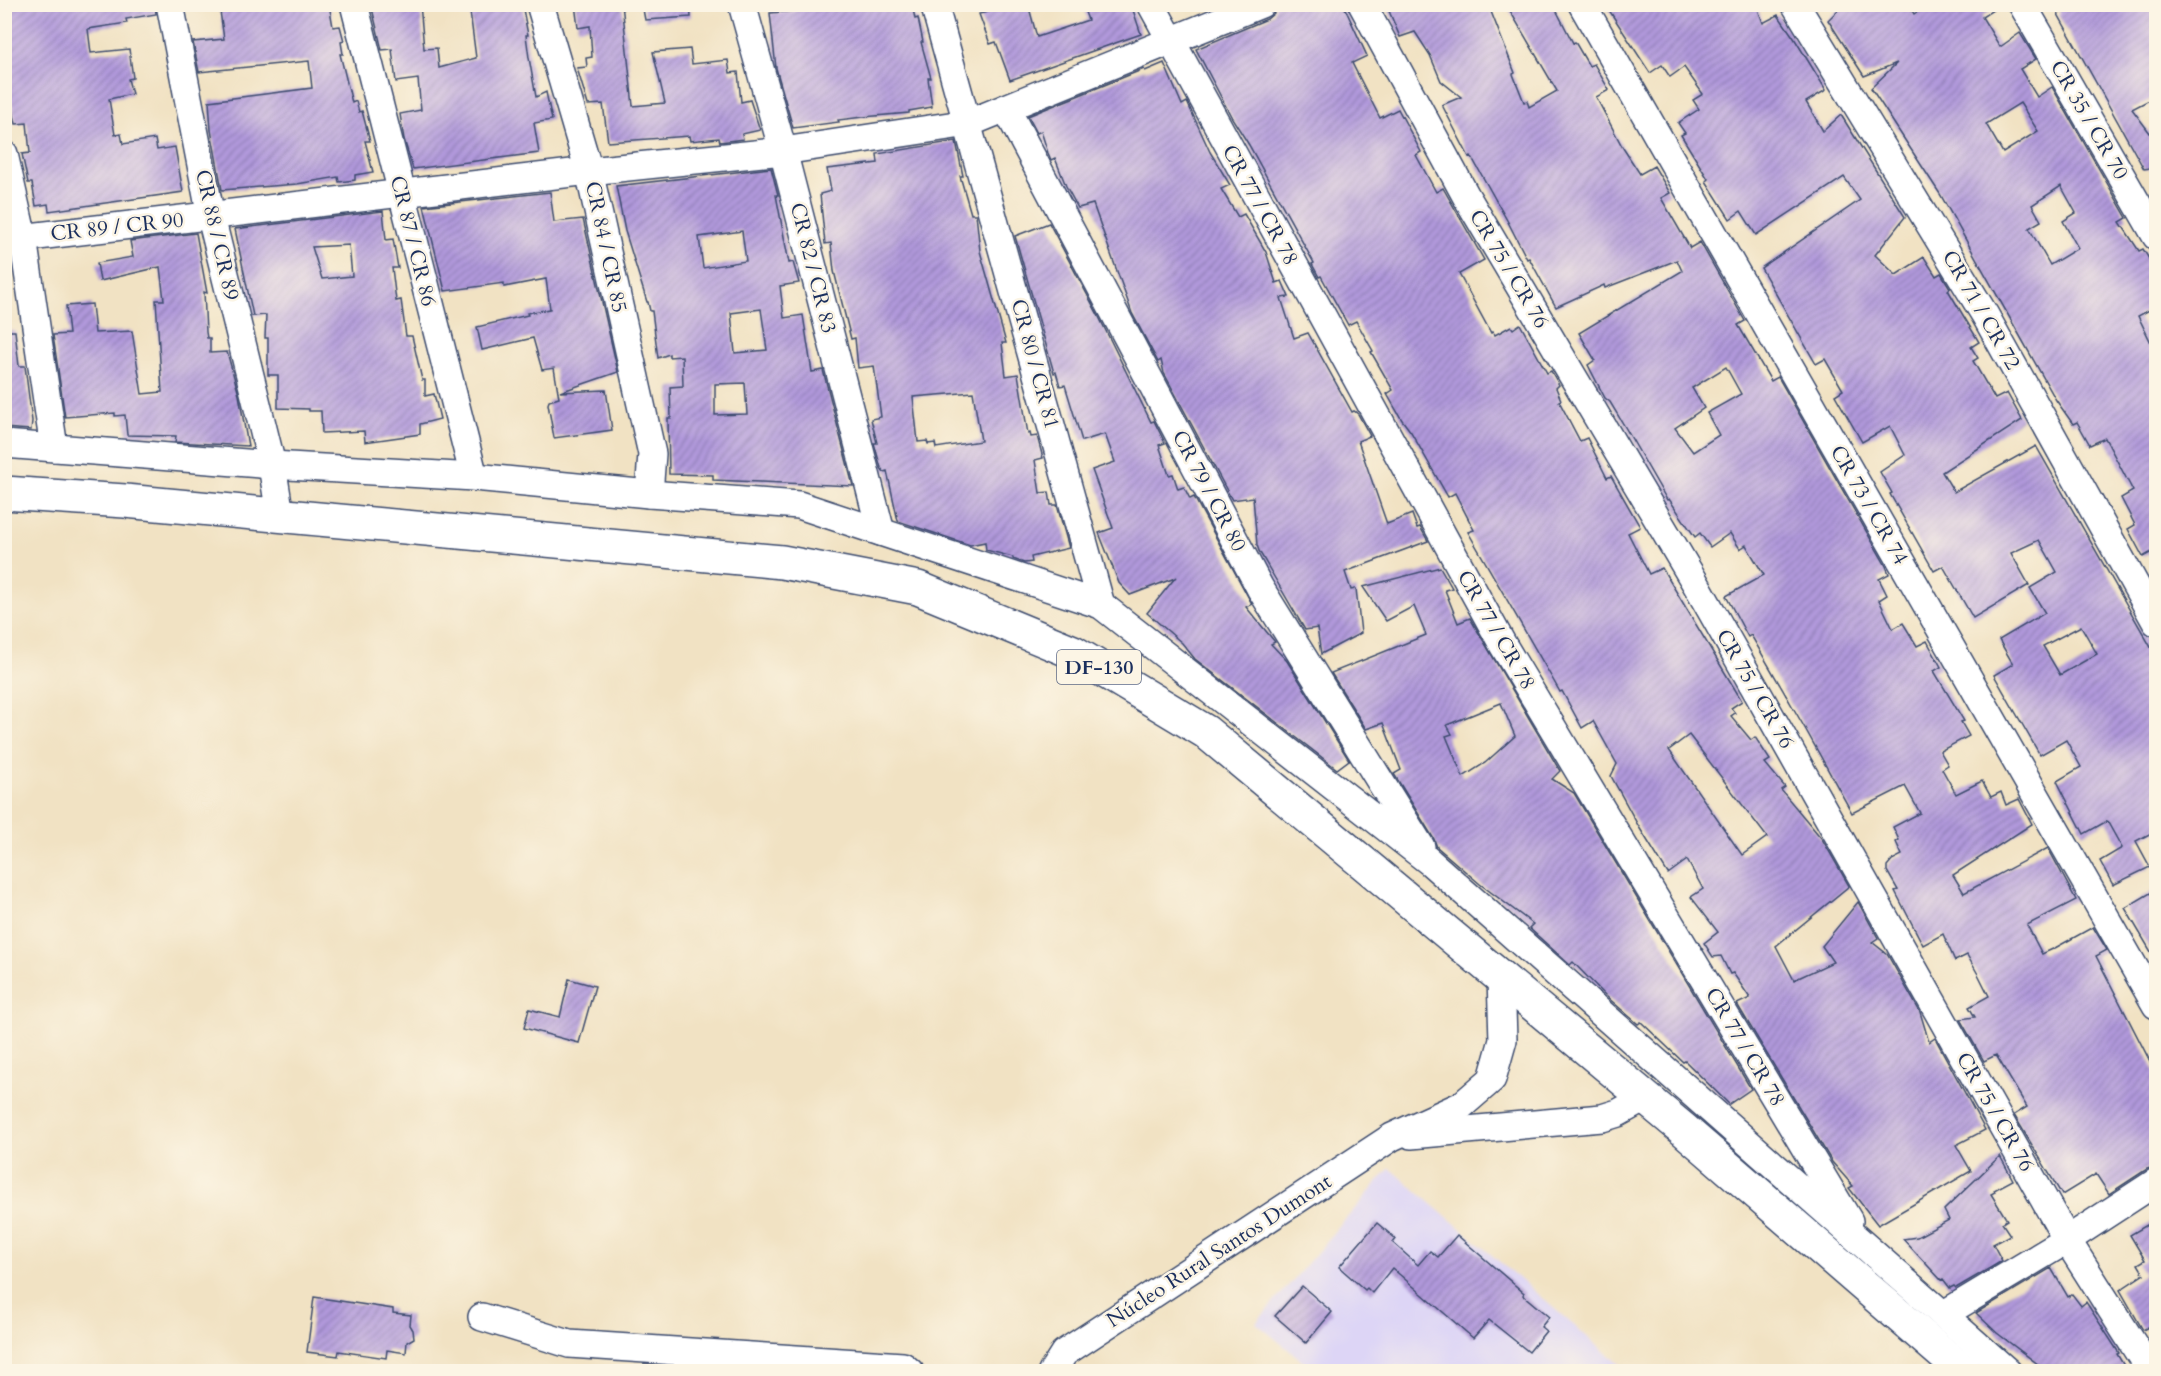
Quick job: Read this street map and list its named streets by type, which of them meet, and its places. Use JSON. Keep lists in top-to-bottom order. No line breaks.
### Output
{"streets":{"main road":["DF-130"],"street":["CR 35 / CR 70","CR 77 / CR 78","CR 89 / CR 90","CR 88 / CR 89","CR 87 / CR 86","CR 84 / CR 85","CR 82 / CR 83","CR 75 / CR 76","CR 71 / CR 72","CR 80 / CR 81","CR 79 / CR 80","CR 73 / CR 74","Núcleo Rural Santos Dumont"]},"crossings":[["CR 77 / CR 78","CR 89 / CR 90"],["CR 89 / CR 90","CR 88 / CR 89"],["CR 89 / CR 90","CR 87 / CR 86"],["CR 89 / CR 90","CR 84 / CR 85"],["CR 89 / CR 90","CR 82 / CR 83"],["CR 89 / CR 90","CR 80 / CR 81"],["CR 89 / CR 90","CR 79 / CR 80"],["CR 88 / CR 89","DF-130"],["DF-130","Núcleo Rural Santos Dumont"]]}
